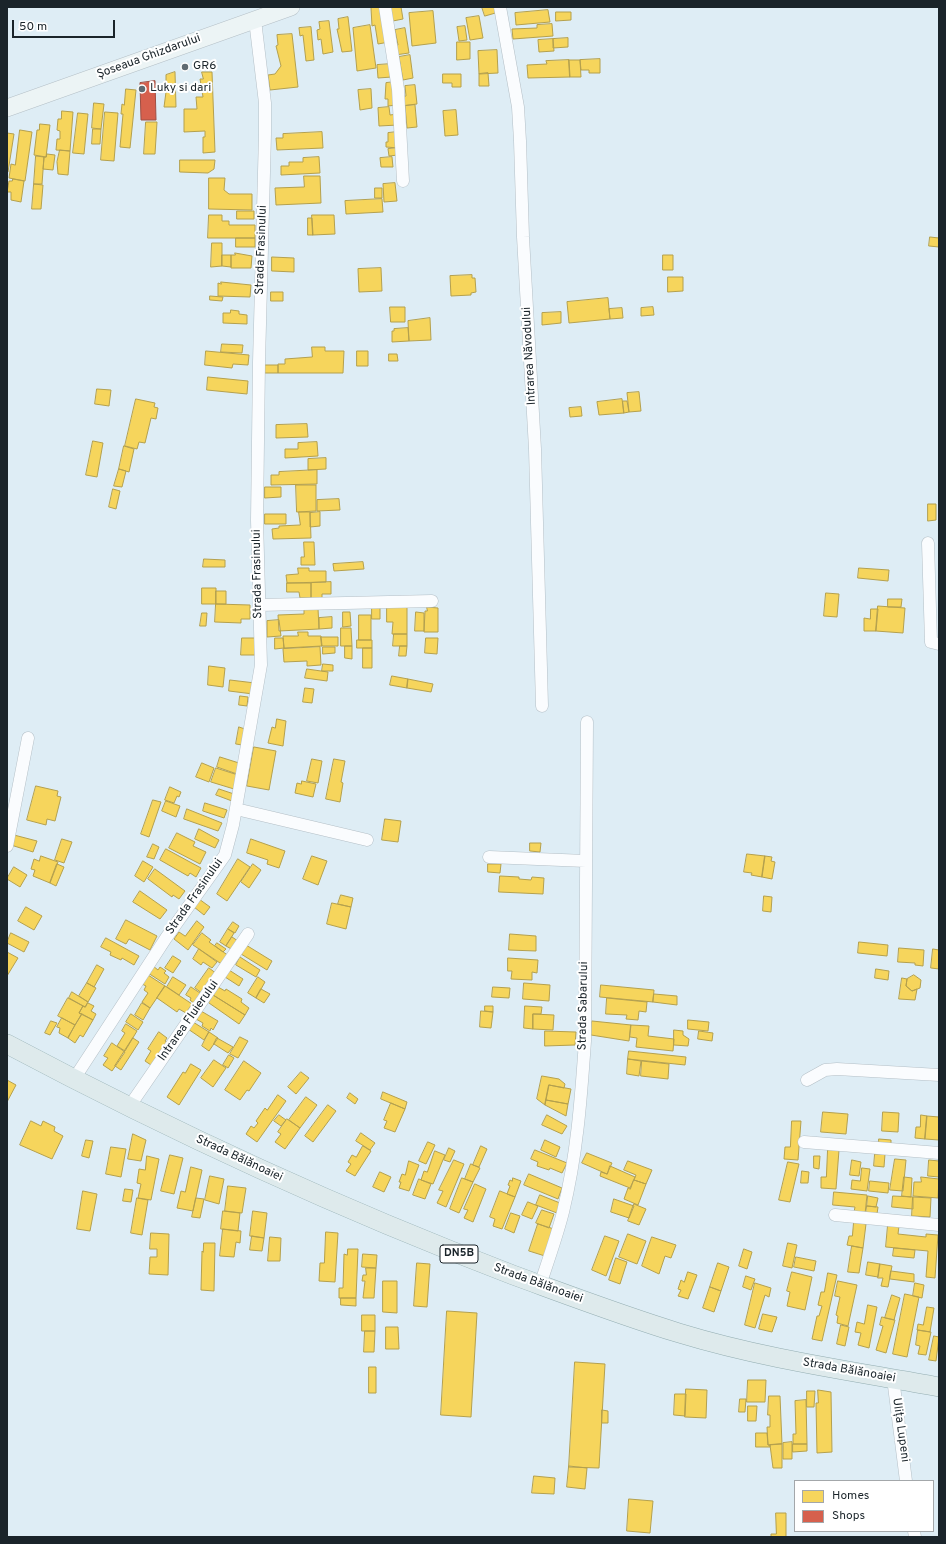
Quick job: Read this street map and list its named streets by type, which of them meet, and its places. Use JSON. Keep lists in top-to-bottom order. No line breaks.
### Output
{"streets":{"main road":["Șoseaua Ghizdarului","Strada Bălănoaiei","DN5B"],"street":["Strada Frasinului","Intrarea Năvodului","Strada Sabarului","Intrarea Fluierului","Ulița Lupeni"]},"crossings":[["Șoseaua Ghizdarului","Strada Frasinului"],["Strada Frasinului","Strada Bălănoaiei"],["Strada Sabarului","Strada Bălănoaiei"],["Intrarea Fluierului","Strada Bălănoaiei"],["Strada Bălănoaiei","Ulița Lupeni"]],"places":["GR6","Luky si dari"],"legend":["Homes","Shops"],"scale_bar":"50 m"}
